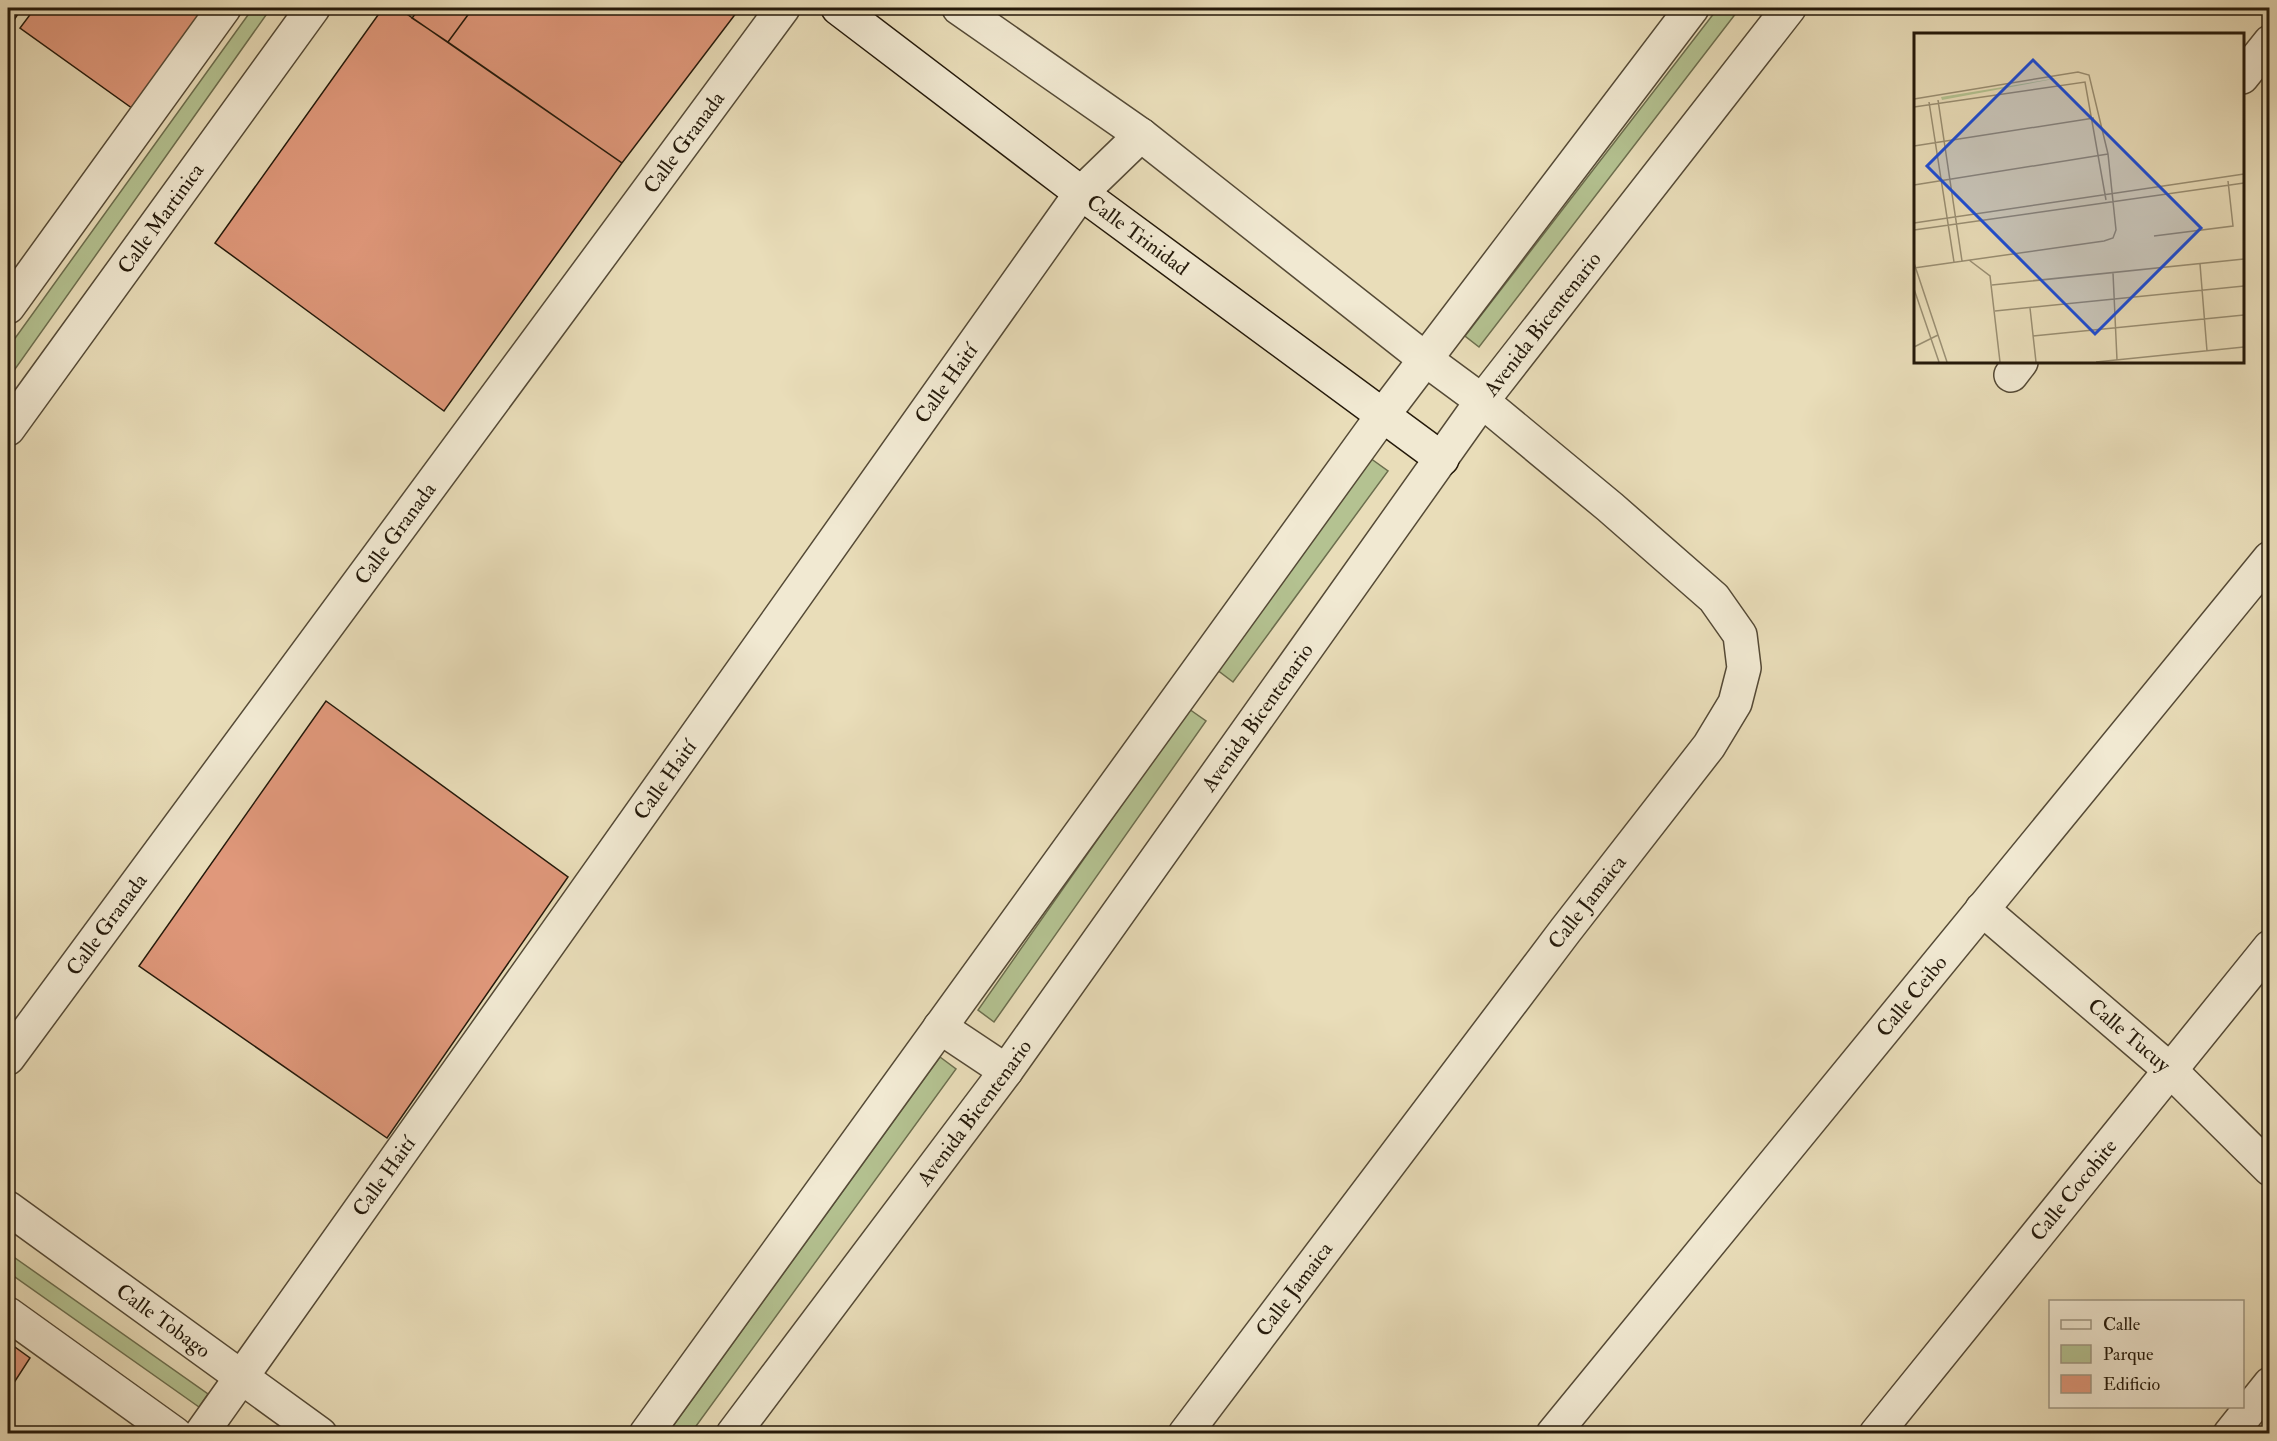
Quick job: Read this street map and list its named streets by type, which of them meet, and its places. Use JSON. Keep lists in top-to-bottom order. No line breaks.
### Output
{"streets":{"street":["Calle Granada","Calle Martinica","Calle Trinidad","Avenida Bicentenario","Calle Haití","Calle Jamaica","Calle Ceibo","Calle Tucuy","Calle Cocohite","Calle Tobago"]},"crossings":[["Calle Trinidad","Avenida Bicentenario"],["Calle Trinidad","Calle Haití"],["Avenida Bicentenario","Calle Jamaica"],["Calle Haití","Calle Tobago"],["Calle Ceibo","Calle Tucuy"],["Calle Tucuy","Calle Cocohite"]],"legend":["Calle","Parque","Edificio"]}
